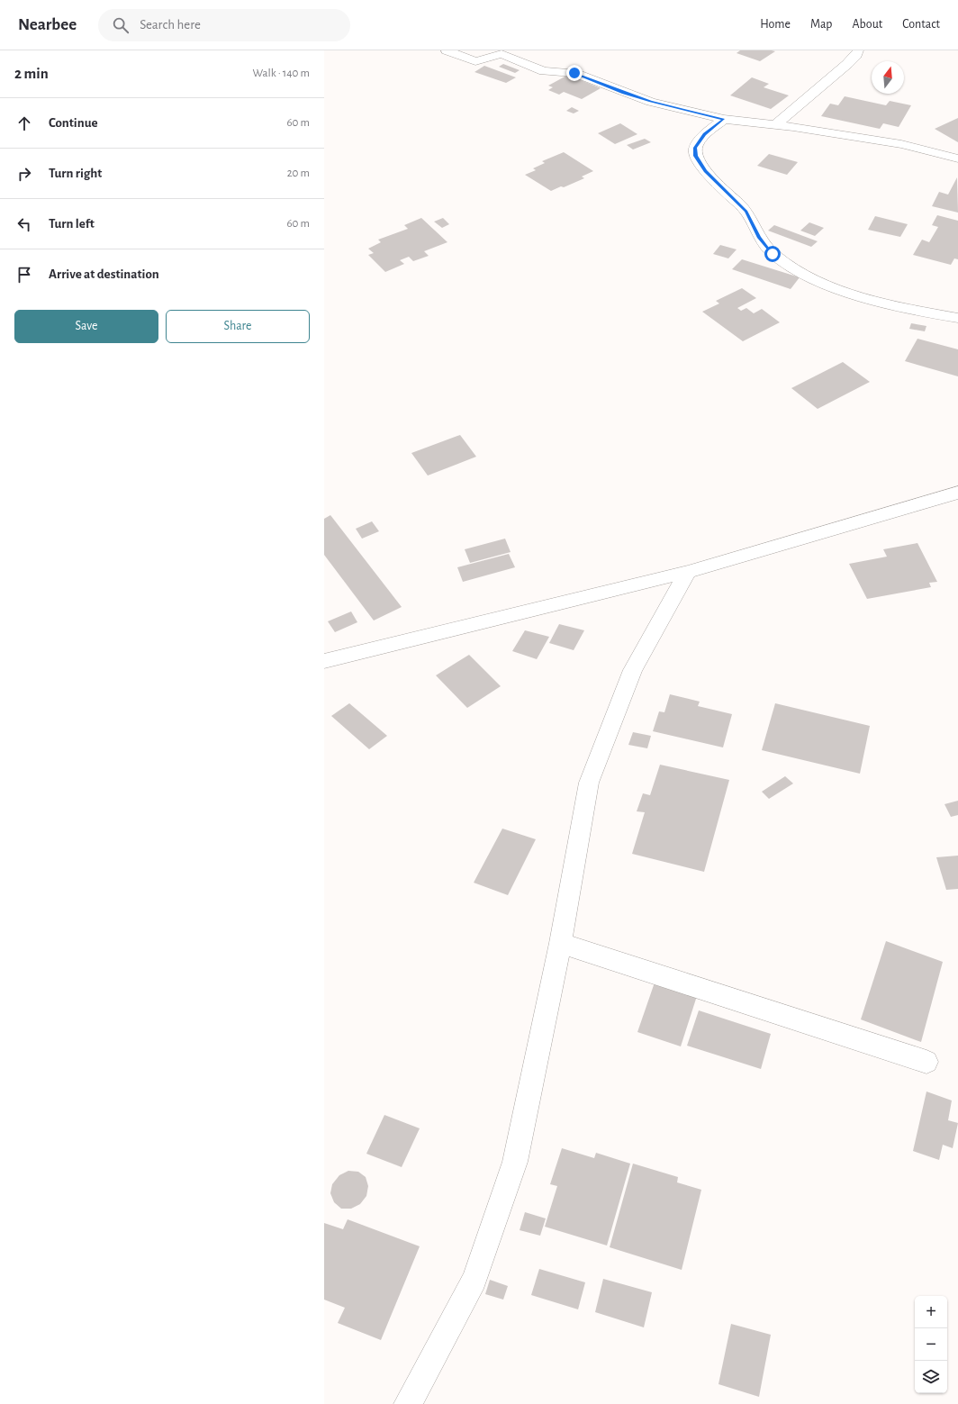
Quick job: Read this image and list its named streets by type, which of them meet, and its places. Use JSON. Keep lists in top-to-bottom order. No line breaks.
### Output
{"north":"top","page":{"header":"Nearbee","search":"Search here","nav":["Home","Map","About","Contact"],"heading":["2 min","Walk · 140 m"],"list":[["Continue","60 m"],["Turn right","20 m"],["Turn left","60 m"],"Arrive at destination"],"buttons":["Save","Share"],"map_buttons":["+","−"]}}
